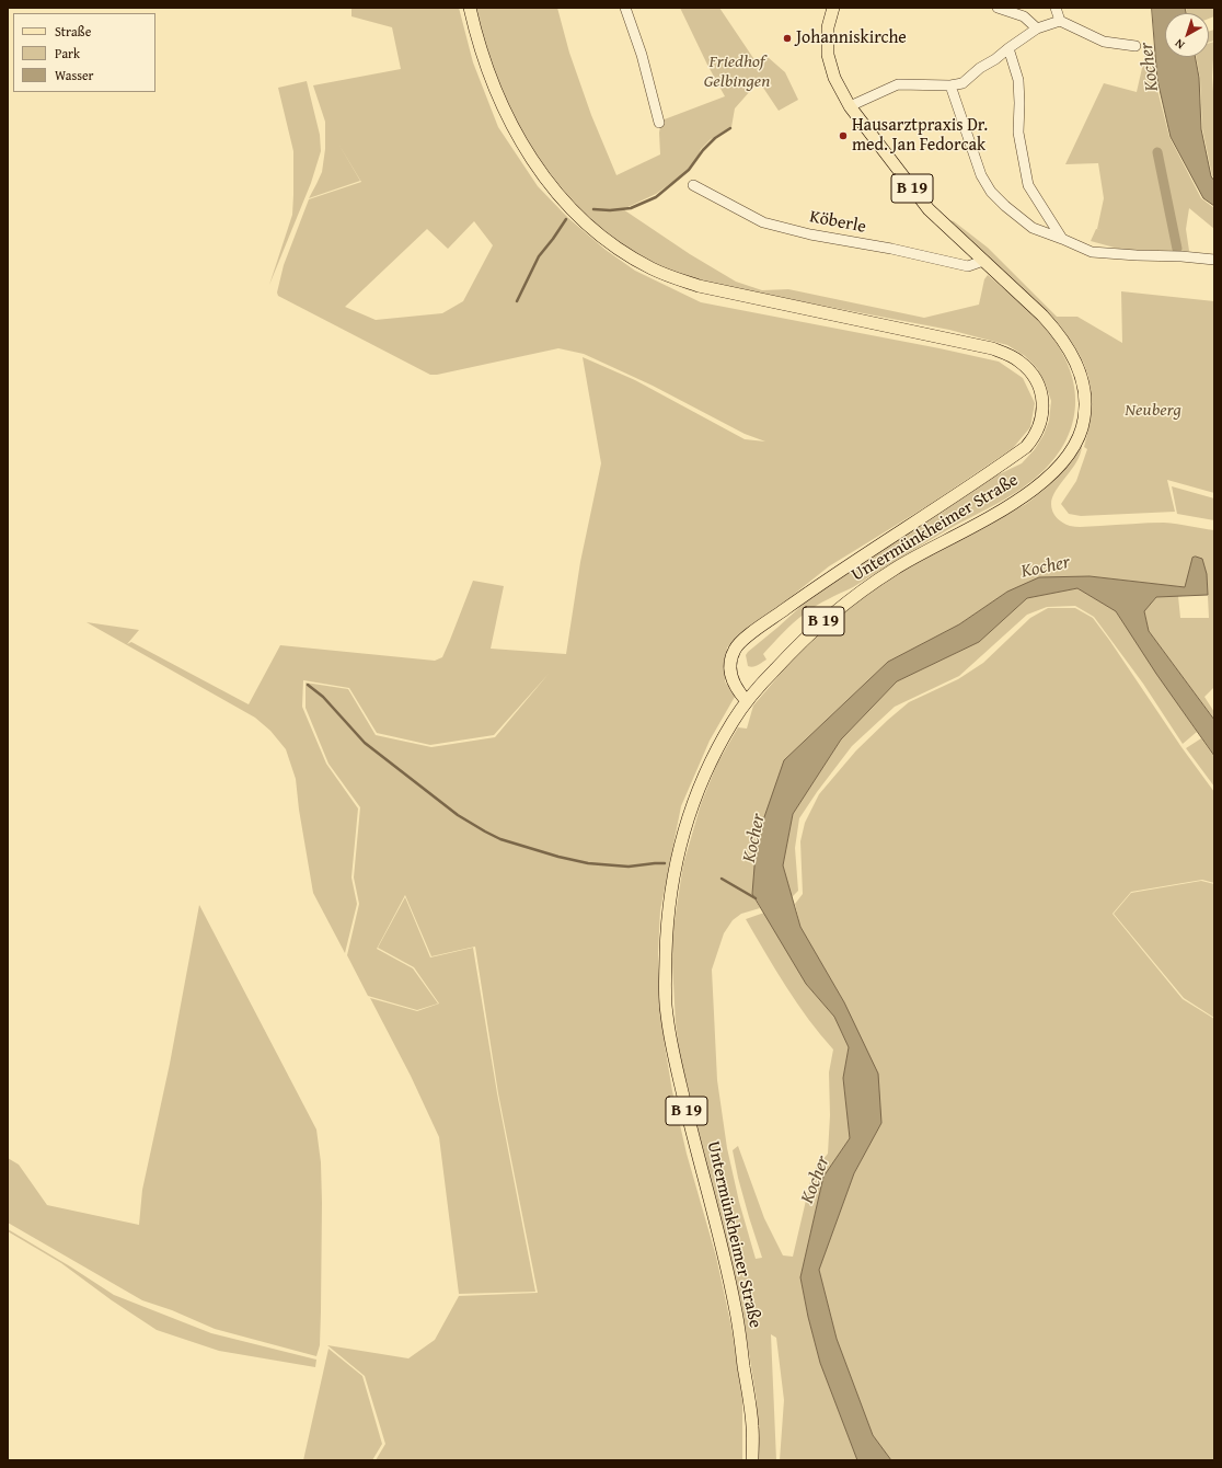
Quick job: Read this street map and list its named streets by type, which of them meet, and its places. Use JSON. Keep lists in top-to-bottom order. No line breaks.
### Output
{"streets":{"main road":["B 19","Untermünkheimer Straße"],"street":["Köberle"]},"crossings":[["Köberle","Untermünkheimer Straße"]],"water":["Kocher"],"parks":["Friedhof Gelbingen","Neuberg"],"places":["Johanniskirche","Hausarztpraxis Dr. med. Jan Fedorcak"],"legend":["Straße","Park","Wasser"],"north":"bottom left"}
